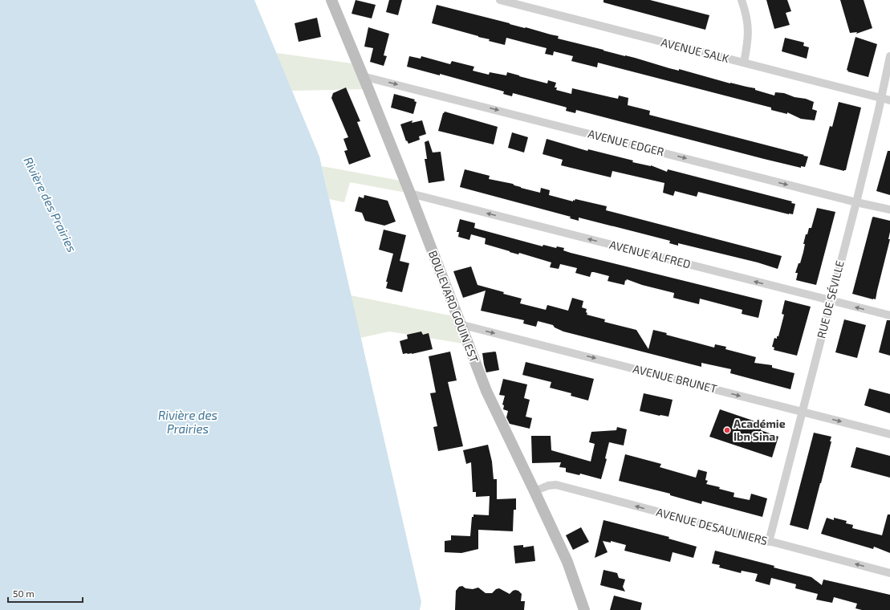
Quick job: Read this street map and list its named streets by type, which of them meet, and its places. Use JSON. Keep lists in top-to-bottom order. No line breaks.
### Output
{"streets":{"street":["AVENUE SALK","AVENUE EDGER","AVENUE ALFRED","RUE DE SÉVILLE","BOULEVARD GOUIN EST","AVENUE BRUNET","AVENUE DESAULNIERS"]},"crossings":[["AVENUE SALK","RUE DE SÉVILLE"],["AVENUE EDGER","RUE DE SÉVILLE"],["AVENUE EDGER","BOULEVARD GOUIN EST"],["AVENUE ALFRED","RUE DE SÉVILLE"],["AVENUE ALFRED","BOULEVARD GOUIN EST"],["RUE DE SÉVILLE","AVENUE BRUNET"],["RUE DE SÉVILLE","AVENUE DESAULNIERS"],["BOULEVARD GOUIN EST","AVENUE BRUNET"],["BOULEVARD GOUIN EST","AVENUE DESAULNIERS"]],"one_way":["AVENUE EDGER","AVENUE ALFRED","AVENUE BRUNET","AVENUE DESAULNIERS"],"water":["Rivière des Prairies"],"places":["Académie Ibn Sina"],"scale_bar":"50 m"}
